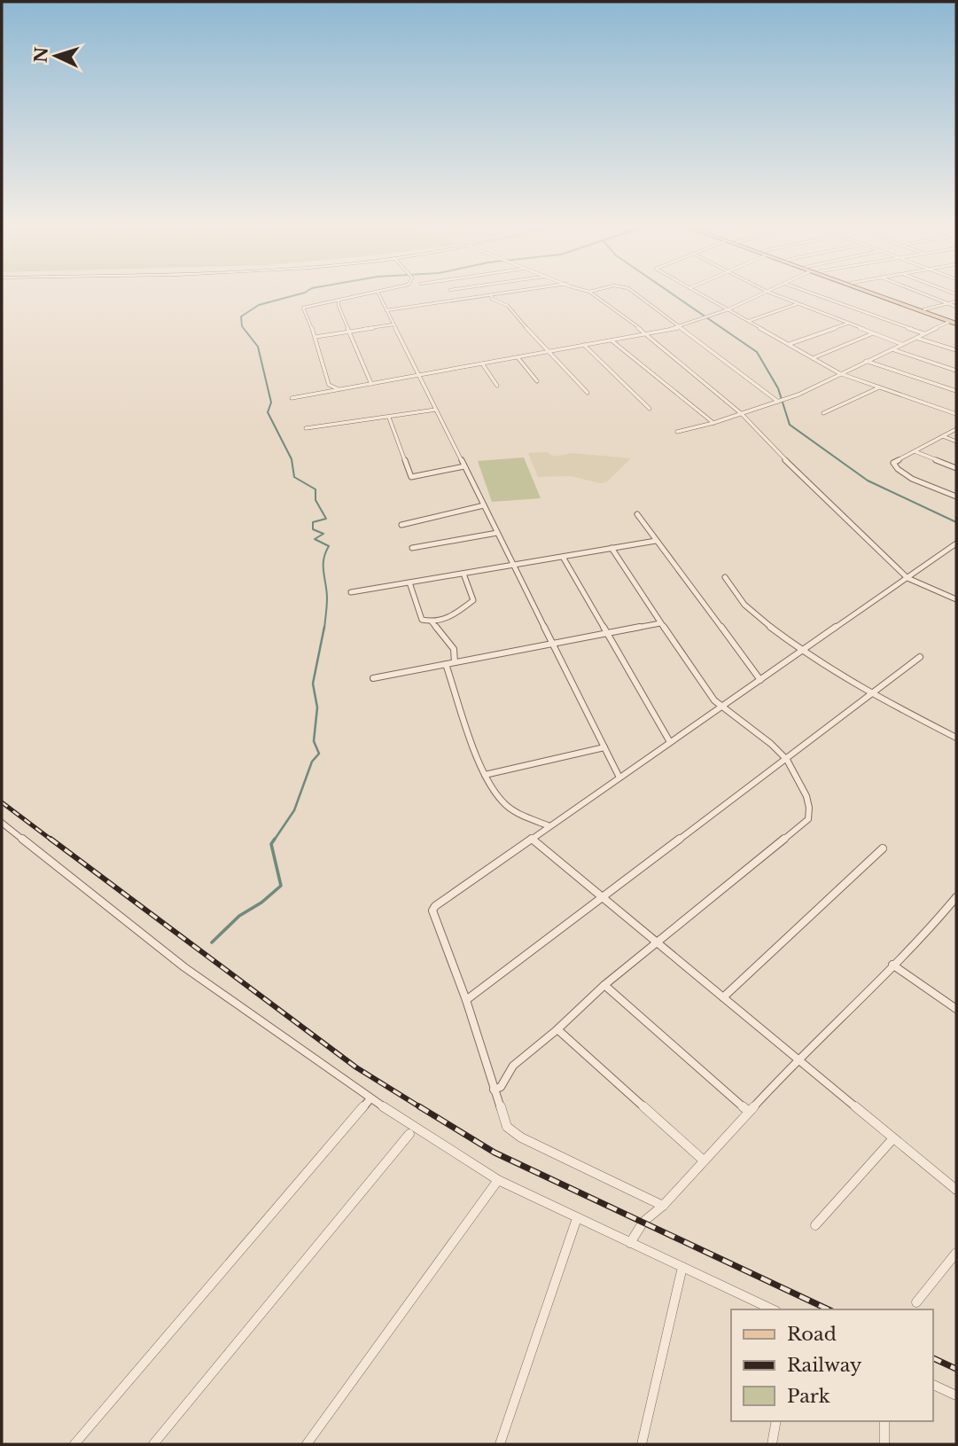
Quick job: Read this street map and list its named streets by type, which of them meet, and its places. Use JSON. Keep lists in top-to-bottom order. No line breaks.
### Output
{"legend":["Road","Railway","Park"],"north":"left"}
